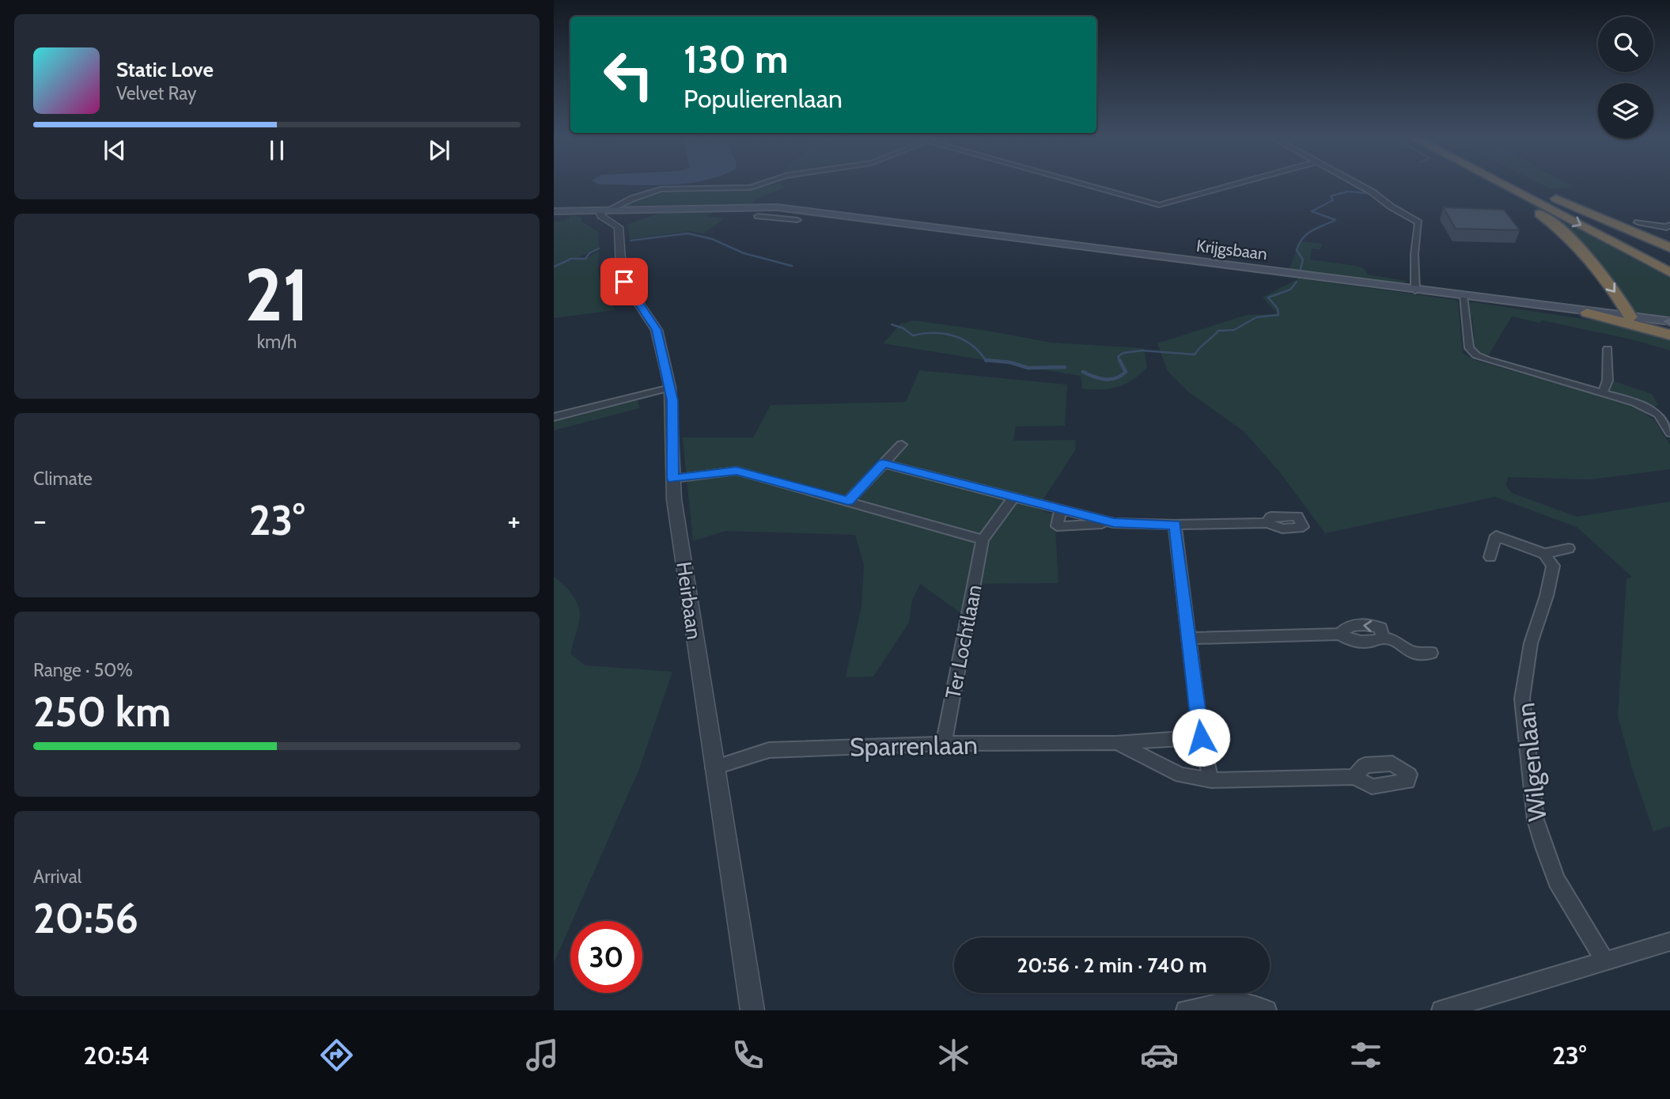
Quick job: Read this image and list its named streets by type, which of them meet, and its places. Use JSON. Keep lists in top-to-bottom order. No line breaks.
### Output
{"streets":{"main road":["Krijgsbaan"],"street":["Heirbaan","Ter Lochtlaan","Sparrenlaan","Wilgenlaan"]},"crossings":[["Krijgsbaan","Heirbaan"],["Heirbaan","Sparrenlaan"],["Ter Lochtlaan","Sparrenlaan"]],"page":{"turn":["130 m","Populierenlaan"],"song":["Static Love","Velvet Ray"],"tile":[["21","km/h"],"Climate",["Range · 50%","250 km"],["Arrival","20:56"]],"heat":["−","23°","+"],"limit":"30","trip":"20:56 · 2 min · 740 m","tabs":["20:54","23°"]}}
